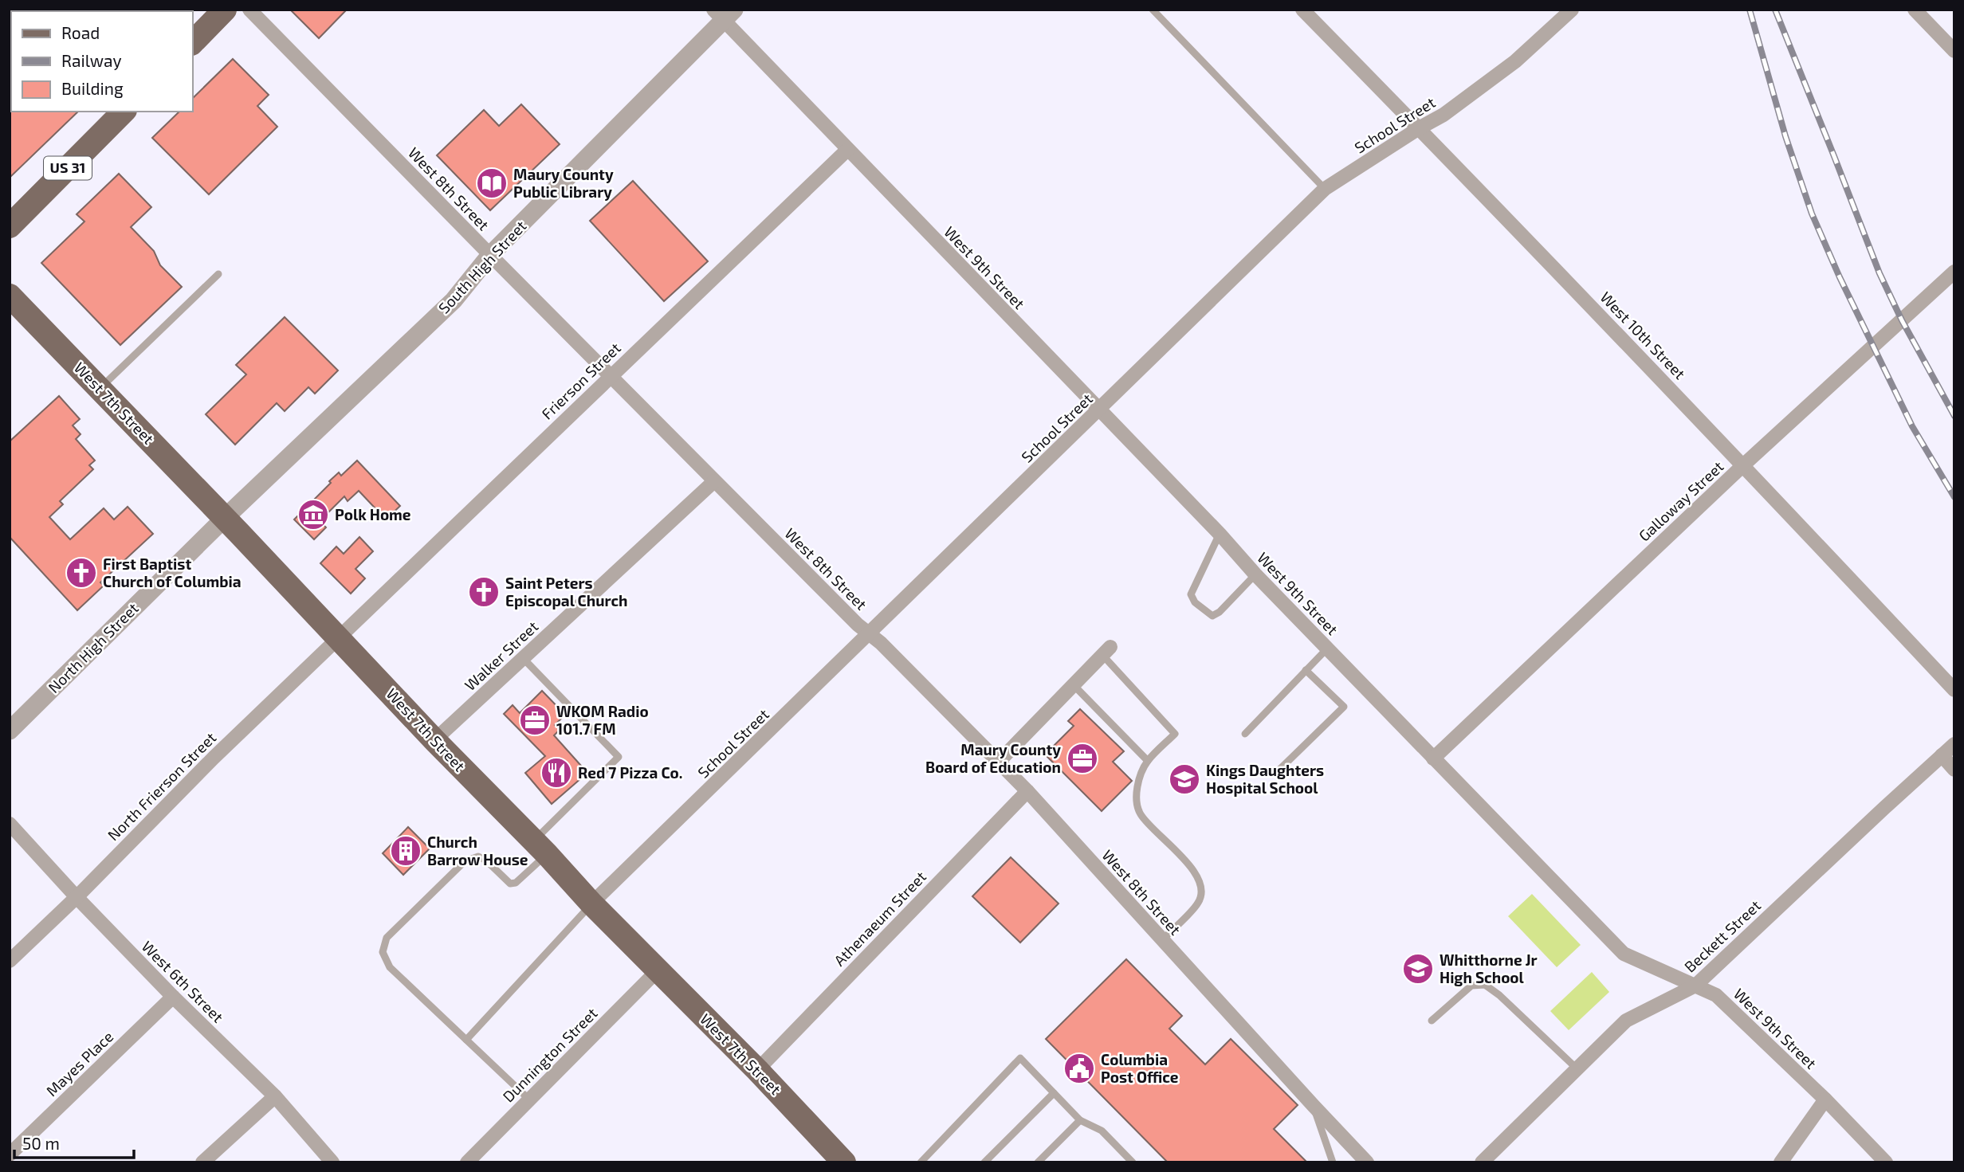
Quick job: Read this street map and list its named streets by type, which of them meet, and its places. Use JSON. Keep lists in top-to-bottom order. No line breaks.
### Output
{"streets":{"main road":["US 31","West 7th Street"],"street":["School Street","West 8th Street","South High Street","West 9th Street","West 10th Street","Frierson Street","Galloway Street","North High Street","Walker Street","North Frierson Street","Athenaeum Street","Beckett Street","West 6th Street","Dunnington Street","Mayes Place"]},"crossings":[["School Street","West 8th Street"],["School Street","West 9th Street"],["School Street","West 10th Street"],["School Street","West 7th Street"],["West 8th Street","South High Street"],["West 8th Street","Frierson Street"],["West 8th Street","Walker Street"],["West 8th Street","Athenaeum Street"],["South High Street","West 9th Street"],["South High Street","West 7th Street"],["South High Street","North High Street"],["West 9th Street","Frierson Street"],["West 9th Street","Galloway Street"],["West 9th Street","Beckett Street"],["West 10th Street","Galloway Street"],["Frierson Street","West 7th Street"],["Frierson Street","North Frierson Street"],["West 7th Street","North High Street"],["West 7th Street","Walker Street"],["West 7th Street","North Frierson Street"],["West 7th Street","Athenaeum Street"],["West 7th Street","Dunnington Street"],["North Frierson Street","West 6th Street"],["West 6th Street","Mayes Place"]],"places":{"library":["Maury County Public Library"],"museum":["Polk Home"],"church":["First Baptist Church of Columbia","Saint Peters Episcopal Church"],"office":["WKOM Radio 101.7 FM","Maury County Board of Education"],"restaurant":["Red 7 Pizza Co."],"school or university":["Kings Daughters Hospital School","Whitthorne Jr High School"],"building":["Church Barrow House"],"public building":["Columbia Post Office"]},"legend":["Road","Railway","Building"],"scale_bar":"50 m"}
